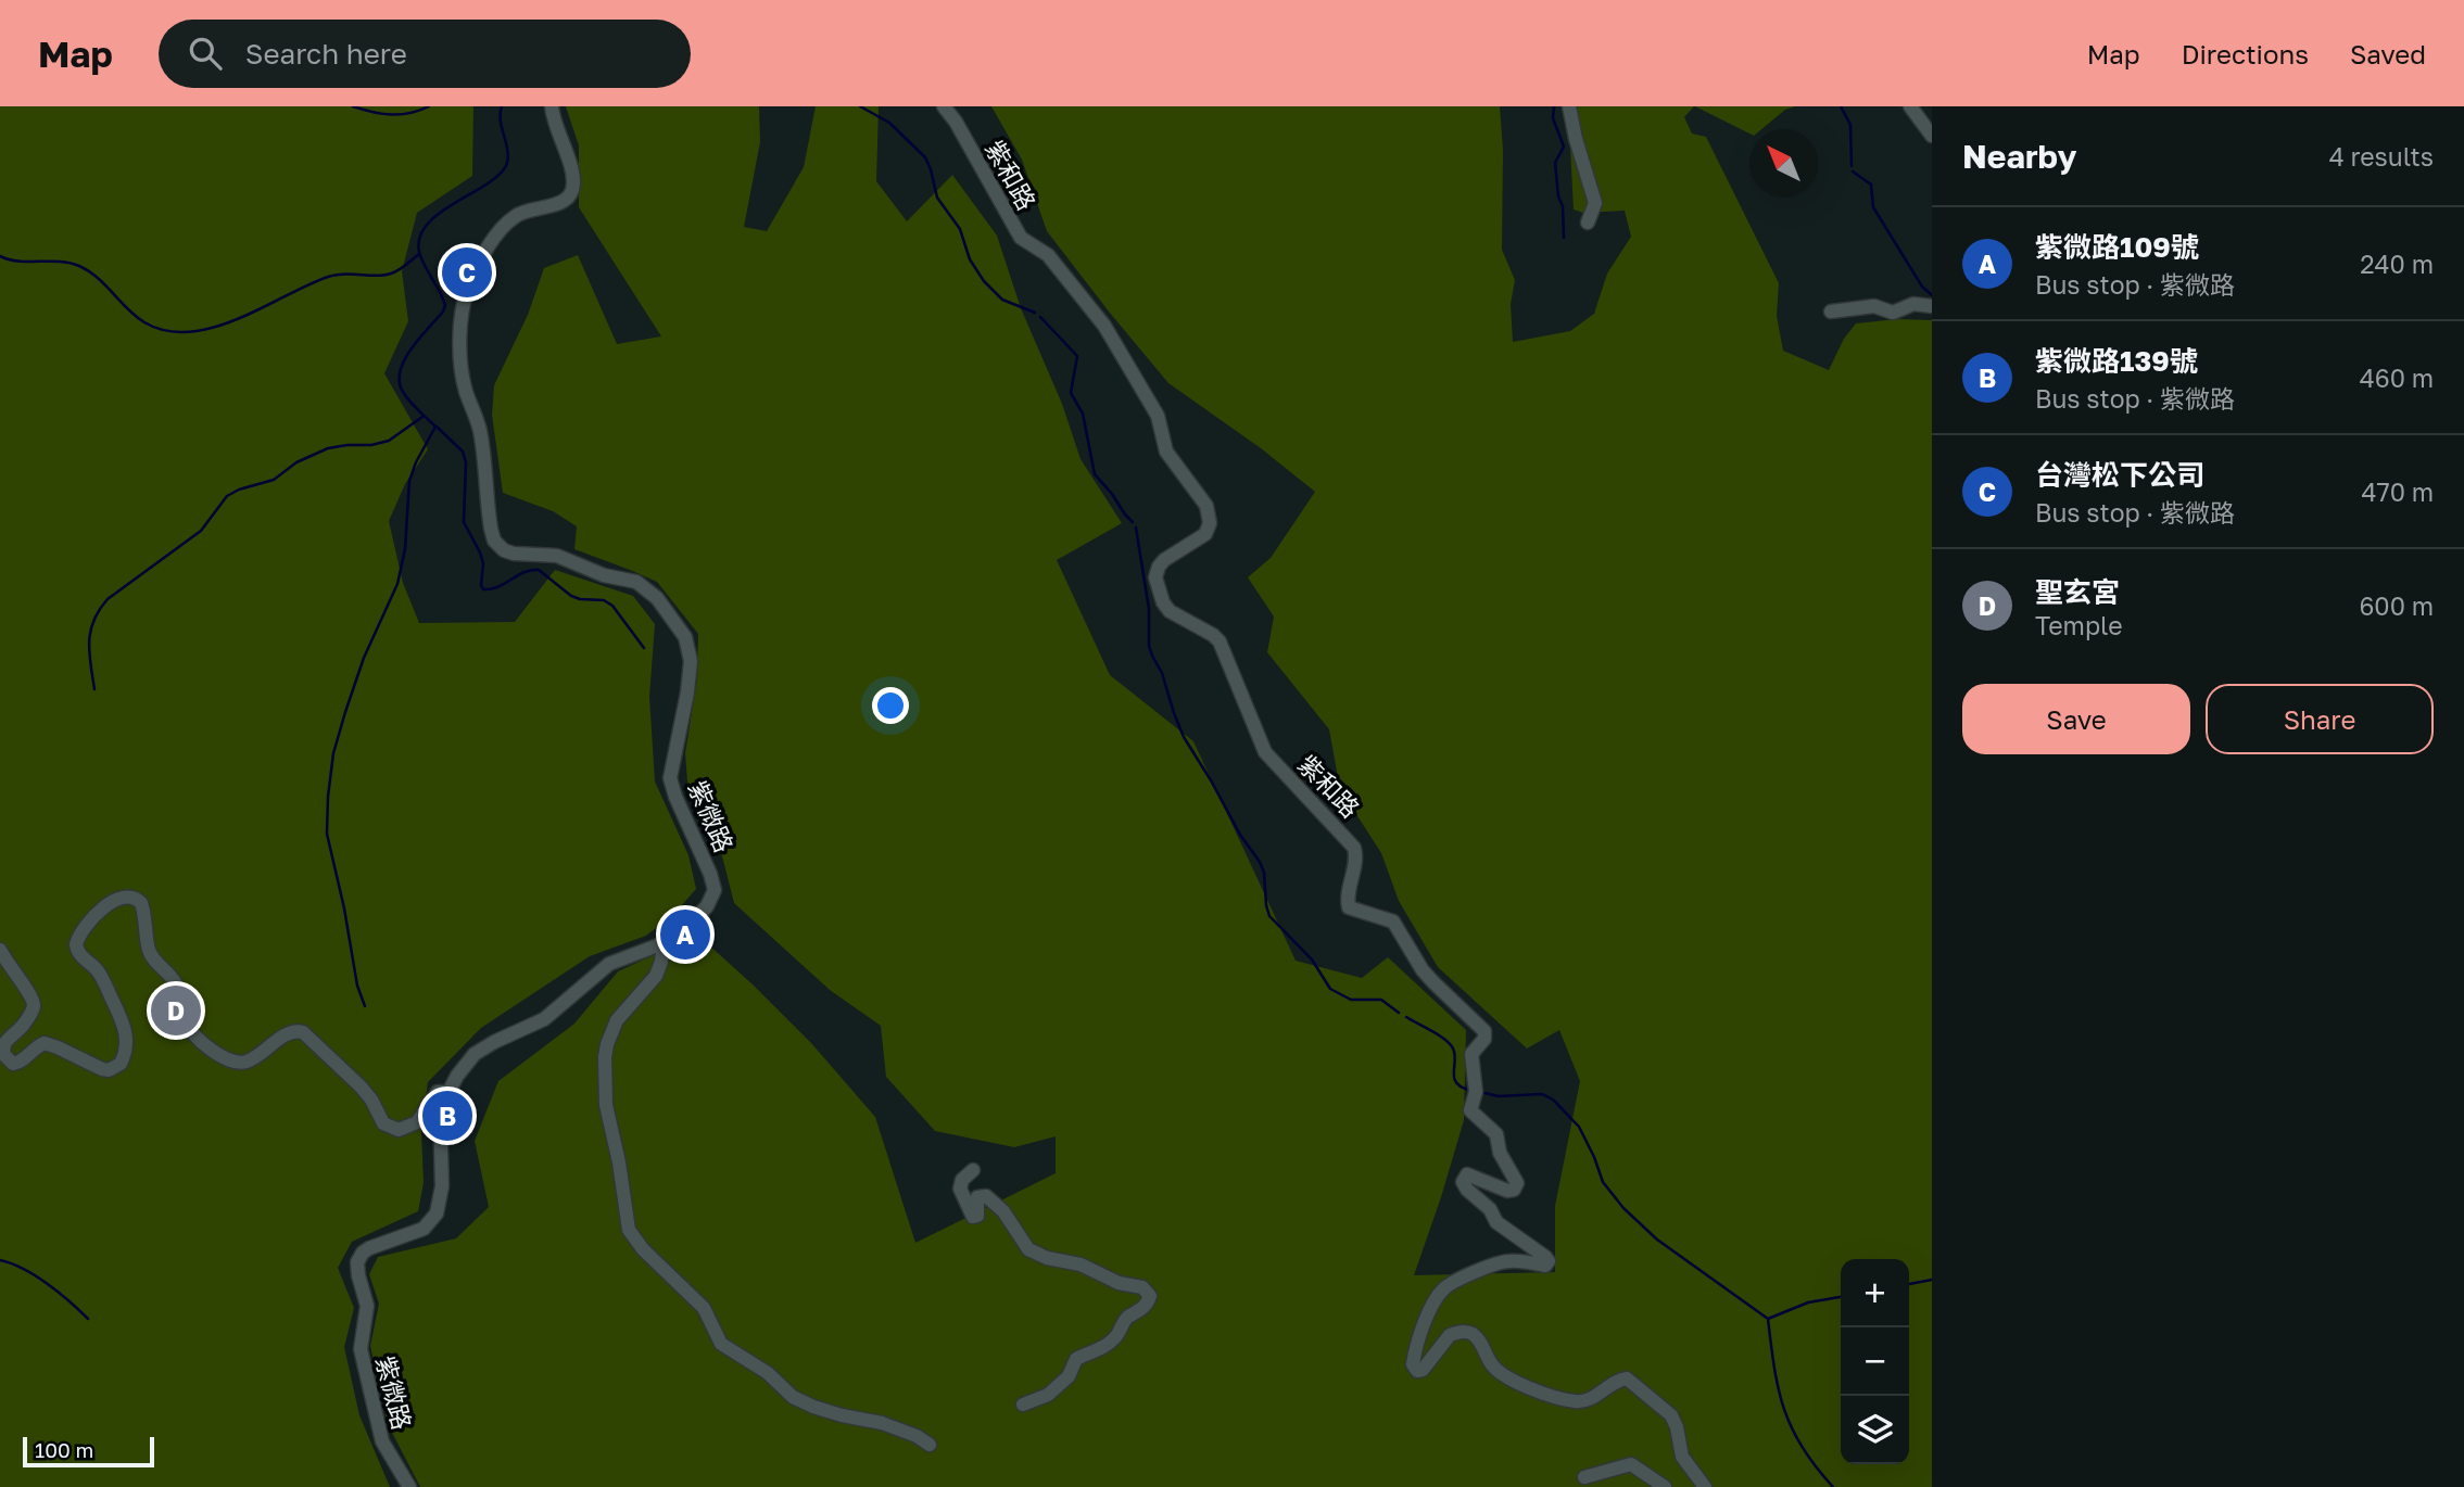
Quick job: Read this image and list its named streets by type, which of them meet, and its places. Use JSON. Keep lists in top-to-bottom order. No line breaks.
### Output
{"streets":{"street":["紫和路","紫微路"]},"scale_bar":"100 m","north":"top left","page":{"header":"Map","search":"Search here","nav":["Map","Directions","Saved"],"heading":["Nearby","4 results"],"list":[{"mark":"A","name":"紫微路109號","note":"Bus stop · 紫微路","value":"240 m"},{"mark":"B","name":"紫微路139號","note":"Bus stop · 紫微路","value":"460 m"},{"mark":"C","name":"台灣松下公司","note":"Bus stop · 紫微路","value":"470 m"},{"mark":"D","name":"聖玄宮","note":"Temple","value":"600 m"}],"pins":["C","A","D","B"],"buttons":["Save","Share"],"map_buttons":["+","−"],"scale":"100 m"}}
